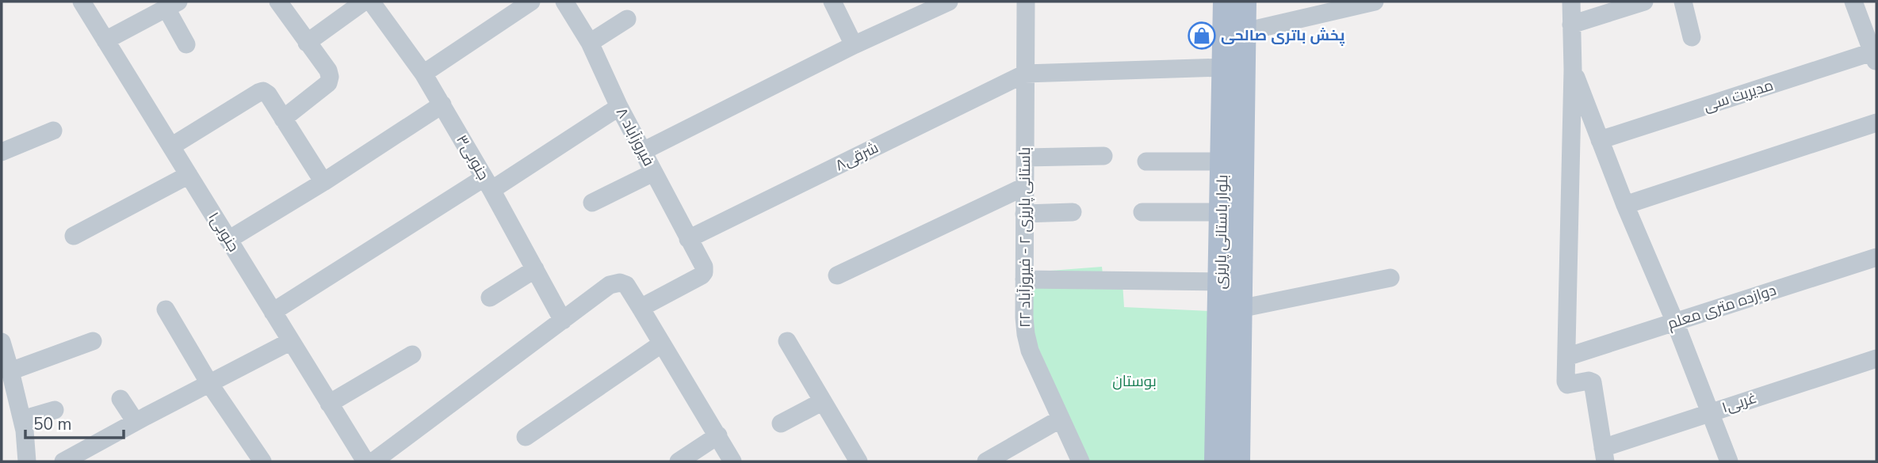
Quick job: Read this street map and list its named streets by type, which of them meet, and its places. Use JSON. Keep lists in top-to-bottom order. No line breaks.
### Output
{"streets":{"main road":["بلوار باستانی پاریزی"],"street":["مدیریت سی","فیروزآباد ۸","شرقی۸","جنوبی۳","جنوبی۱","باستانی پاریزی ۲ - فیروزآباد ۲۲","دوازده متری معلم","غربی۱"]},"crossings":[["فیروزآباد ۸","شرقی۸"],["شرقی۸","باستانی پاریزی ۲ - فیروزآباد ۲۲"]],"parks":["بوستان"],"places":{"shop":["پخش باتری صالحی"]},"scale_bar":"50 m"}
